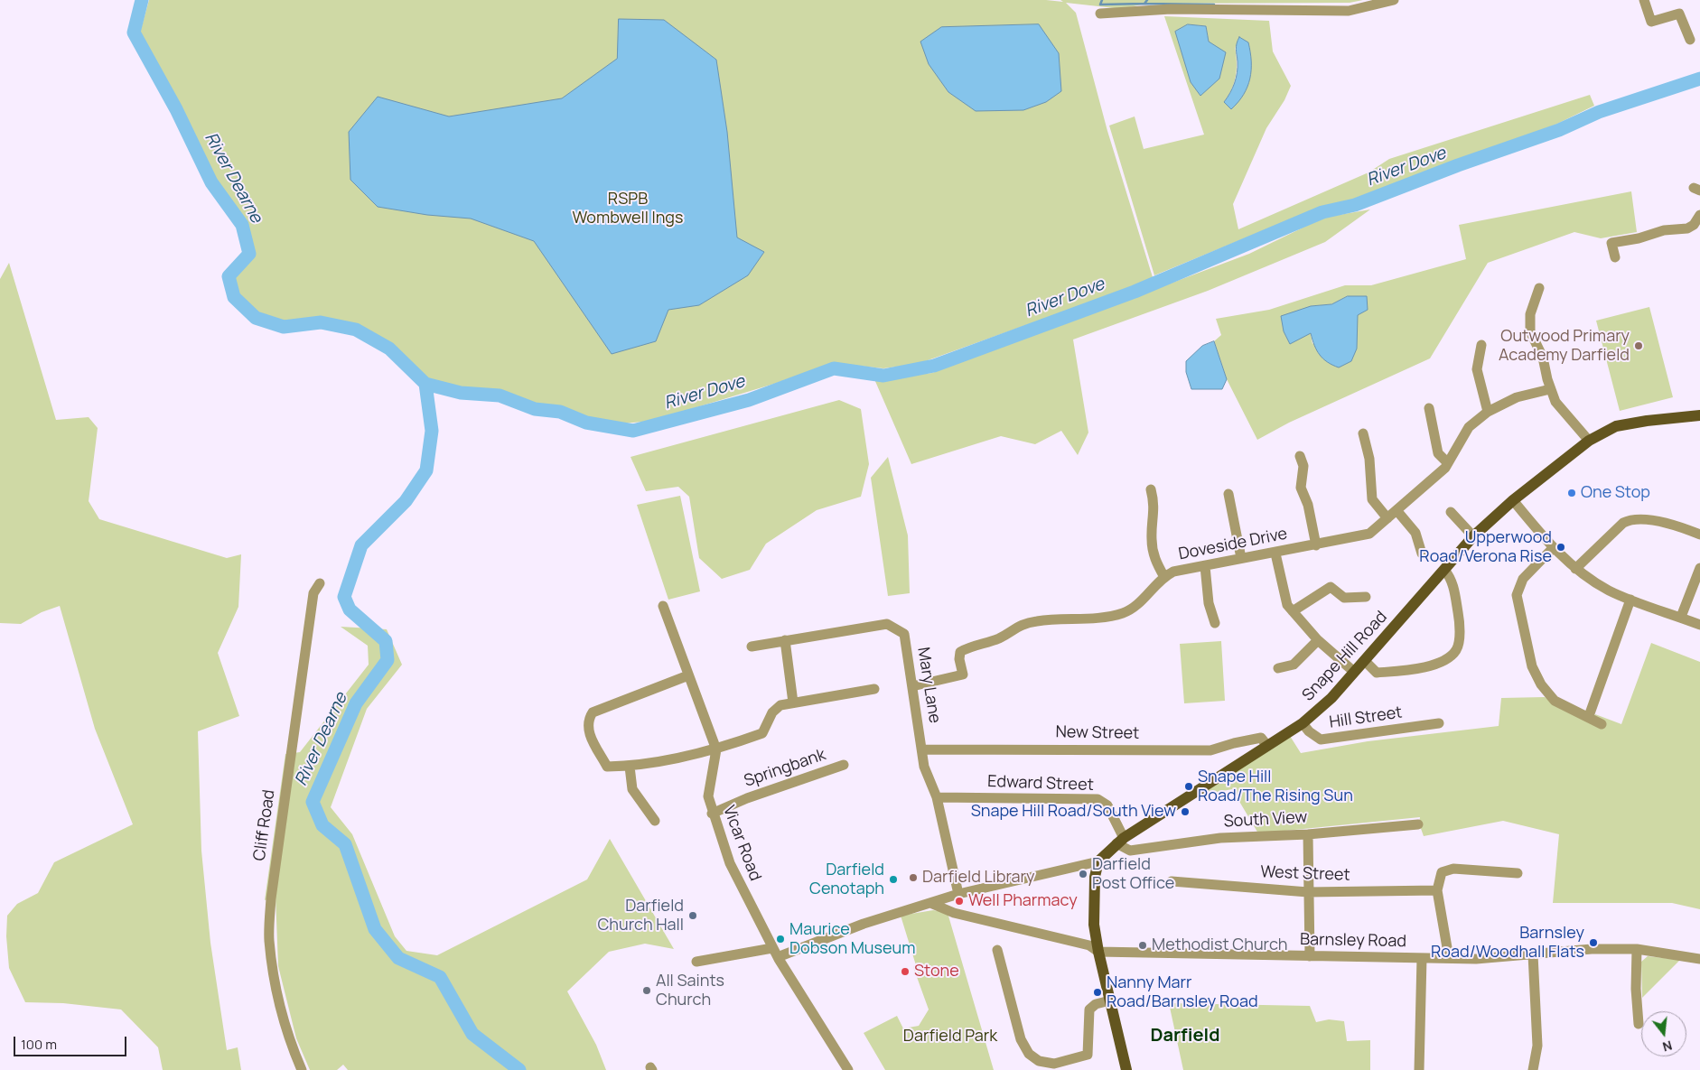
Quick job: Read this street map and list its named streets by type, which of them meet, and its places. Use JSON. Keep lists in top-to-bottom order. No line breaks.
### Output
{"streets":{"main road":["Snape Hill Road"],"street":["Doveside Drive","Mary Lane","Hill Street","New Street","Springbank","Edward Street","South View","Cliff Road","Vicar Road","West Street","Barnsley Road"]},"crossings":[["Doveside Drive","Mary Lane"],["Snape Hill Road","Hill Street"],["Snape Hill Road","New Street"],["Snape Hill Road","Edward Street"],["Snape Hill Road","South View"],["Mary Lane","New Street"],["Mary Lane","Edward Street"],["Springbank","Vicar Road"],["Edward Street","South View"]],"districts":["Darfield"],"water":["River Dove","River Dearne"],"parks":["RSPB Wombwell Ings","Darfield Park"],"places":["Outwood Primary Academy Darfield","One Stop","Upperwood Road/Verona Rise","Snape Hill Road/The Rising Sun","Snape Hill Road/South View","Darfield Post Office","Darfield Library","Darfield Cenotaph","Well Pharmacy","Darfield Church Hall","Maurice Dobson Museum","Barnsley Road/Woodhall Flats","Methodist Church","Stone","All Saints Church","Nanny Marr Road/Barnsley Road"],"scale_bar":"100 m","north":"bottom"}
